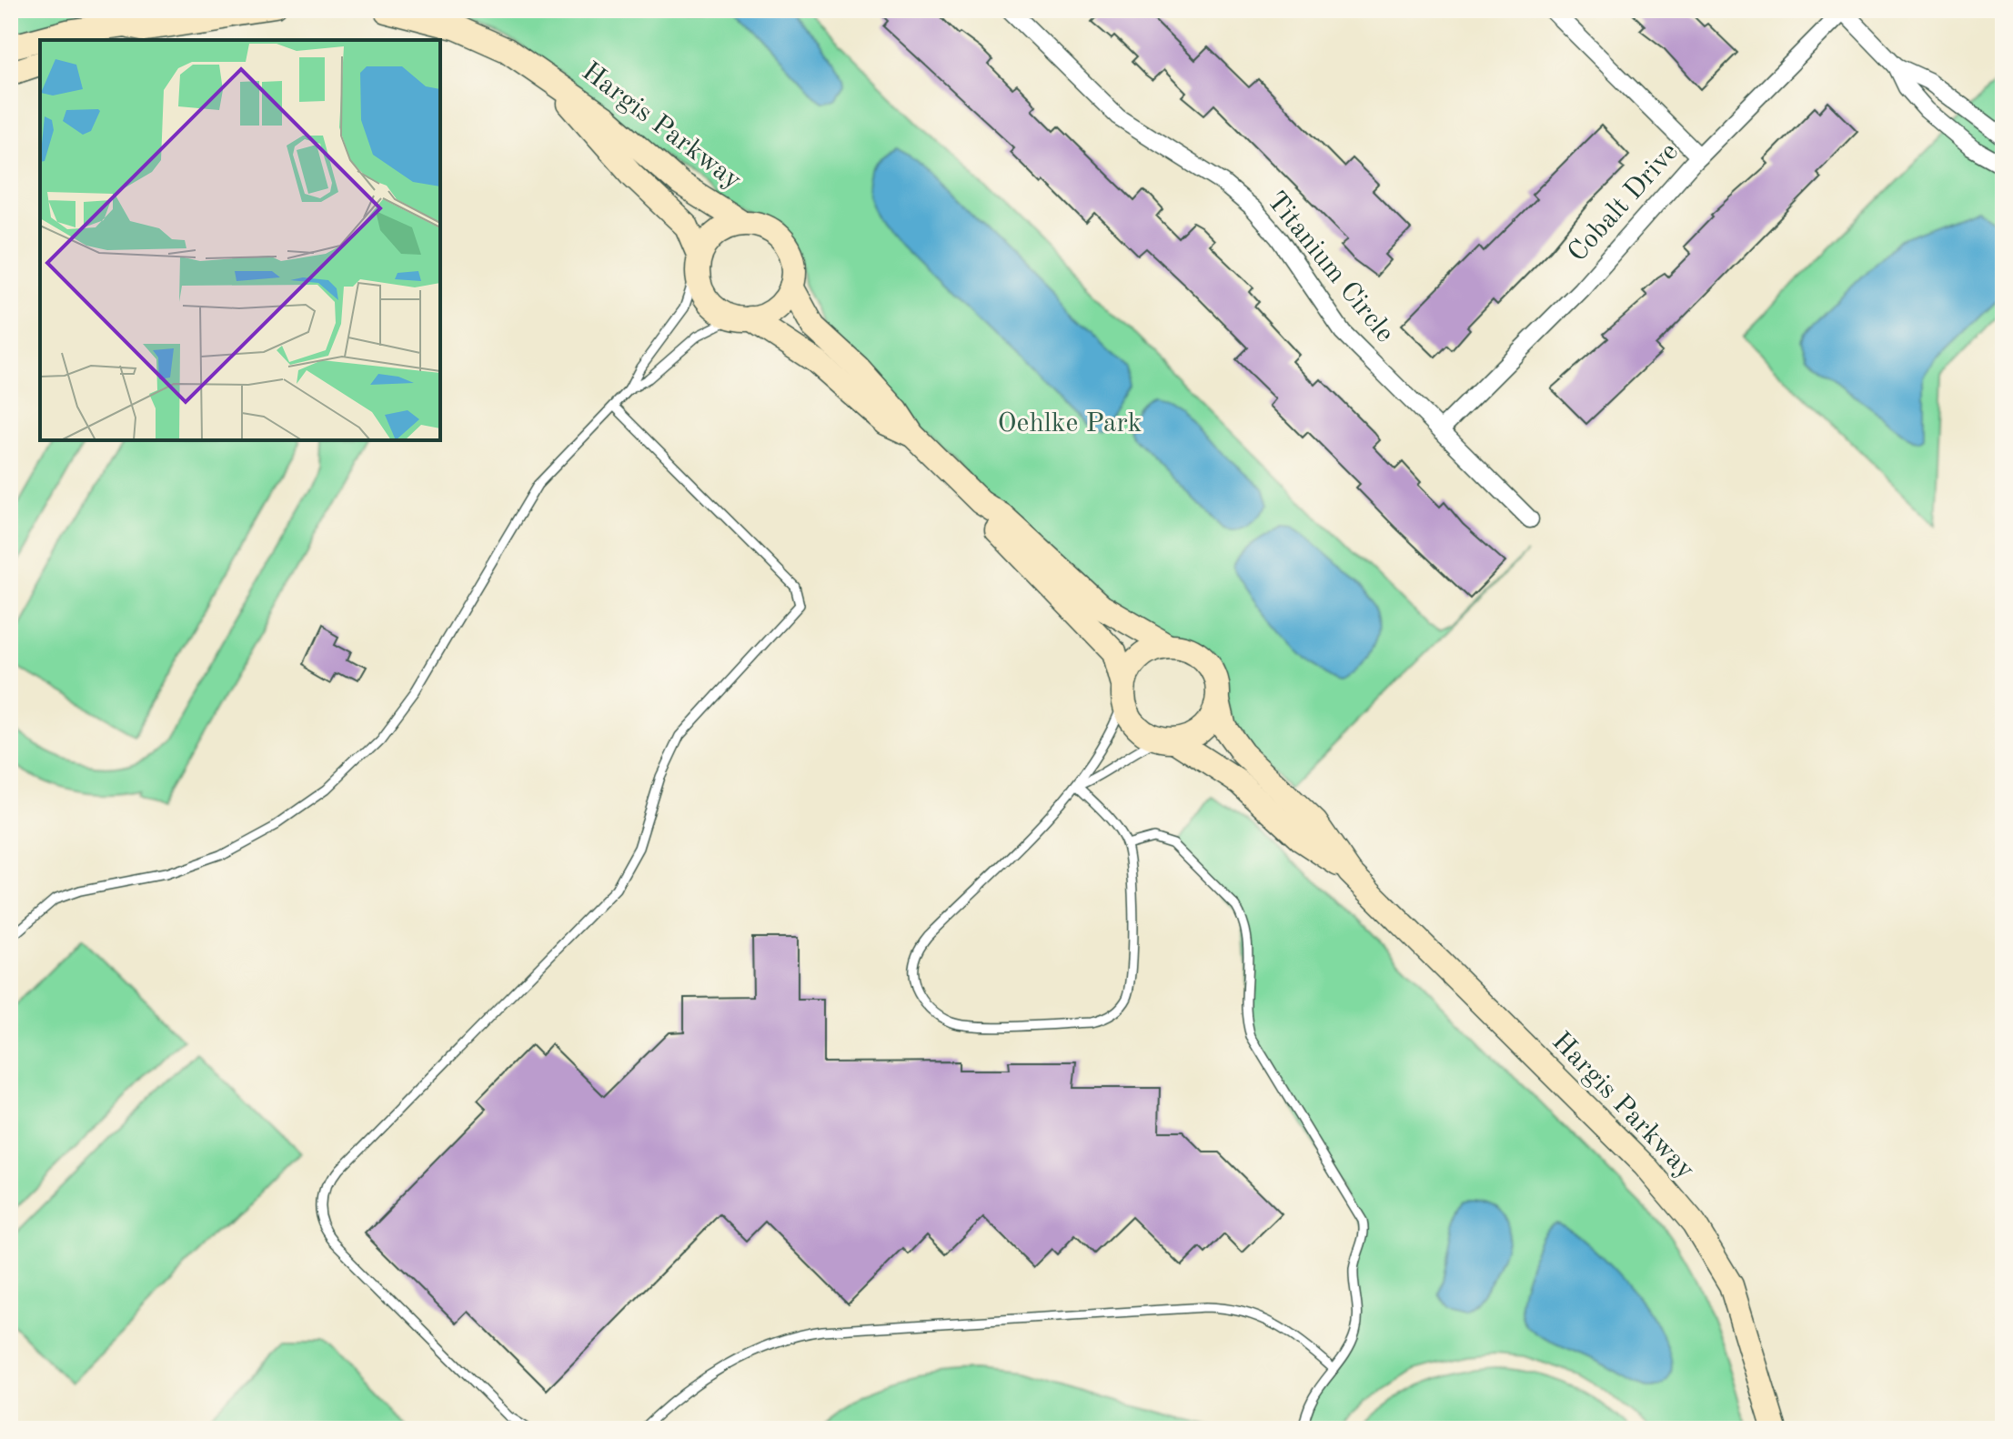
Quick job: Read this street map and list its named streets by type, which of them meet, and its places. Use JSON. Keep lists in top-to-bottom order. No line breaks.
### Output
{"streets":{"street":["Hargis Parkway","Cobalt Drive","Titanium Circle"]},"crossings":[["Cobalt Drive","Titanium Circle"]],"parks":["Oehlke Park"]}
